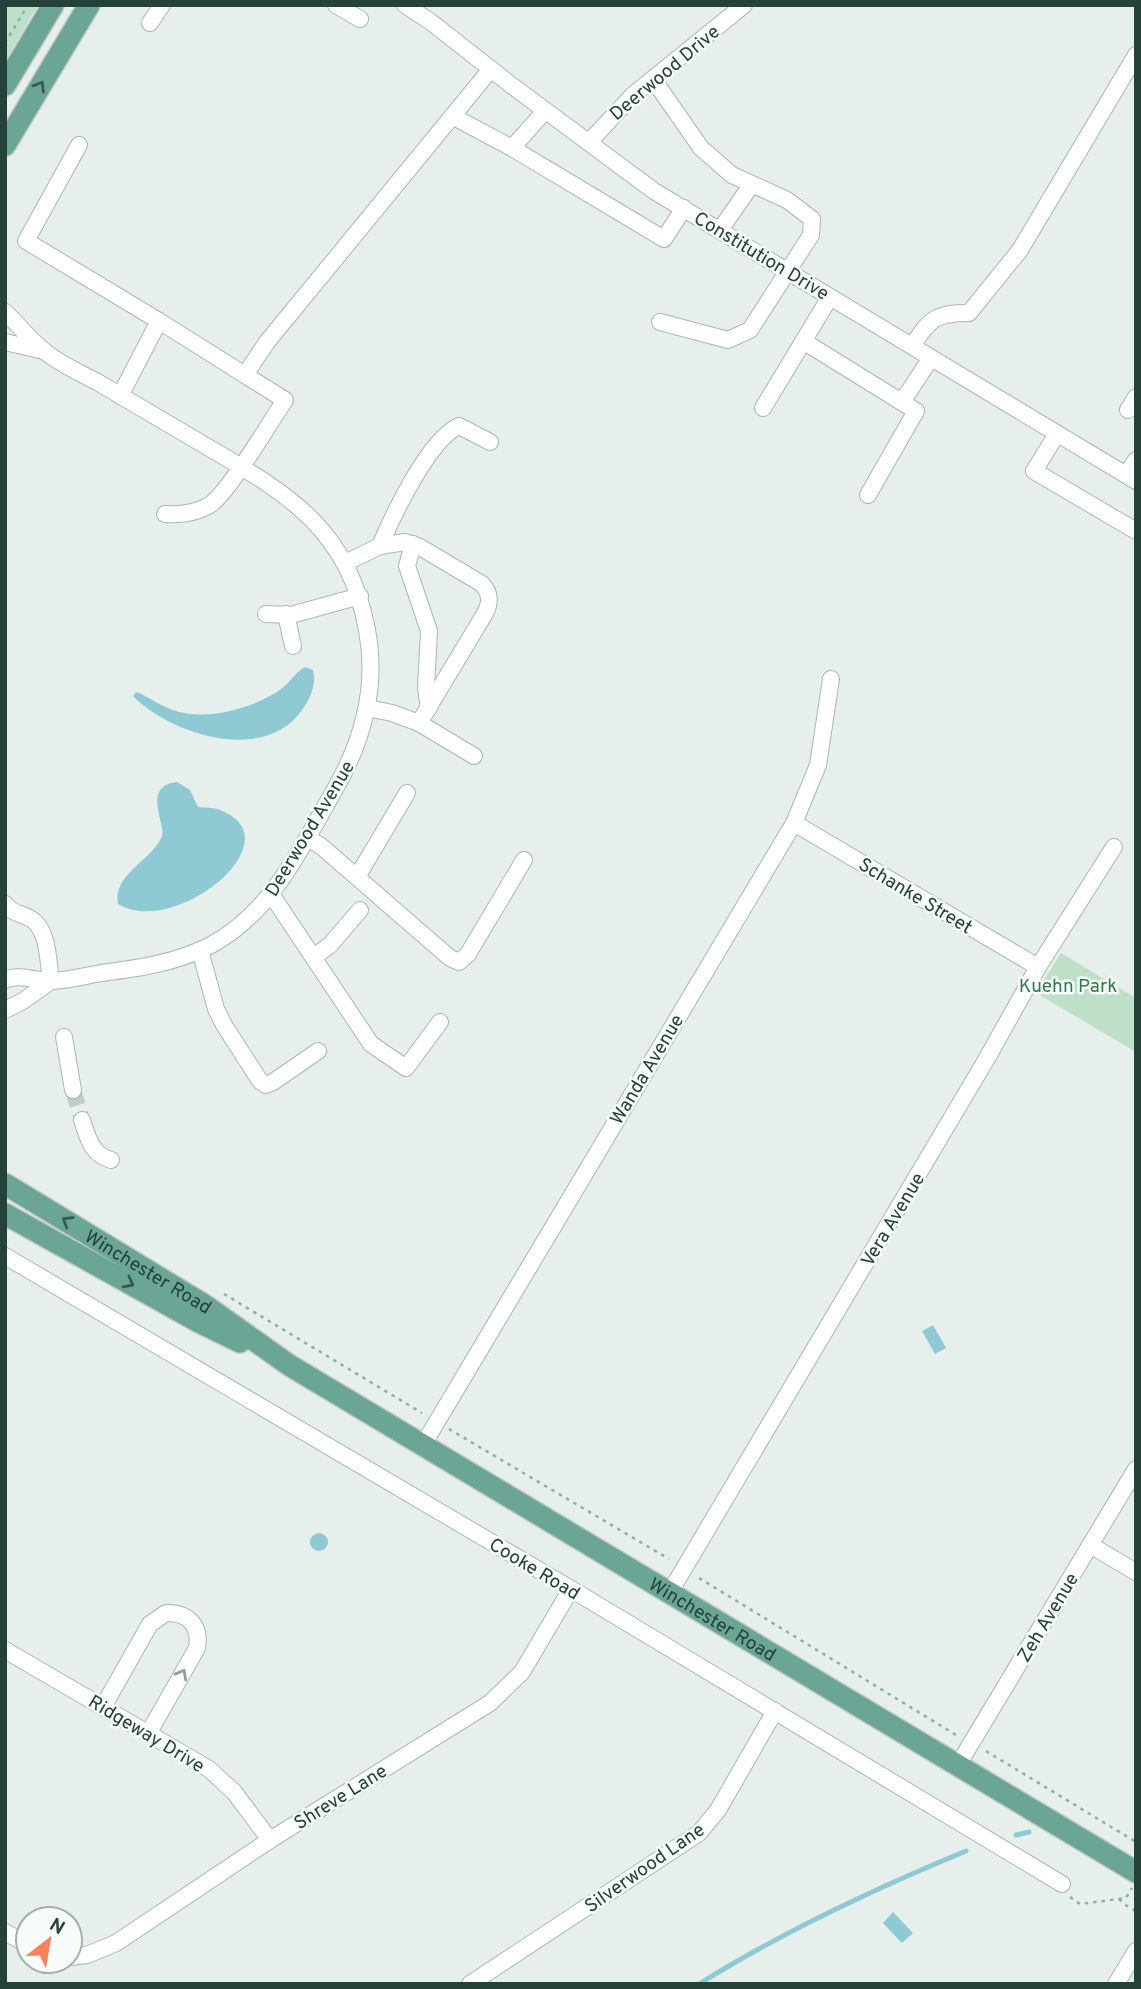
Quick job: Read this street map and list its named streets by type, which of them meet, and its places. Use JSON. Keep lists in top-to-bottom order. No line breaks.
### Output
{"streets":{"main road":["Winchester Road"],"street":["Deerwood Drive","Constitution Drive","Deerwood Avenue","Schanke Street","Wanda Avenue","Vera Avenue","Cooke Road","Zeh Avenue","Ridgeway Drive","Shreve Lane","Silverwood Lane"]},"crossings":[["Deerwood Drive","Constitution Drive"],["Schanke Street","Wanda Avenue"],["Schanke Street","Vera Avenue"],["Wanda Avenue","Winchester Road"],["Vera Avenue","Winchester Road"],["Winchester Road","Zeh Avenue"],["Cooke Road","Shreve Lane"],["Cooke Road","Silverwood Lane"],["Ridgeway Drive","Shreve Lane"]],"parks":["Kuehn Park"],"north":"top right"}
